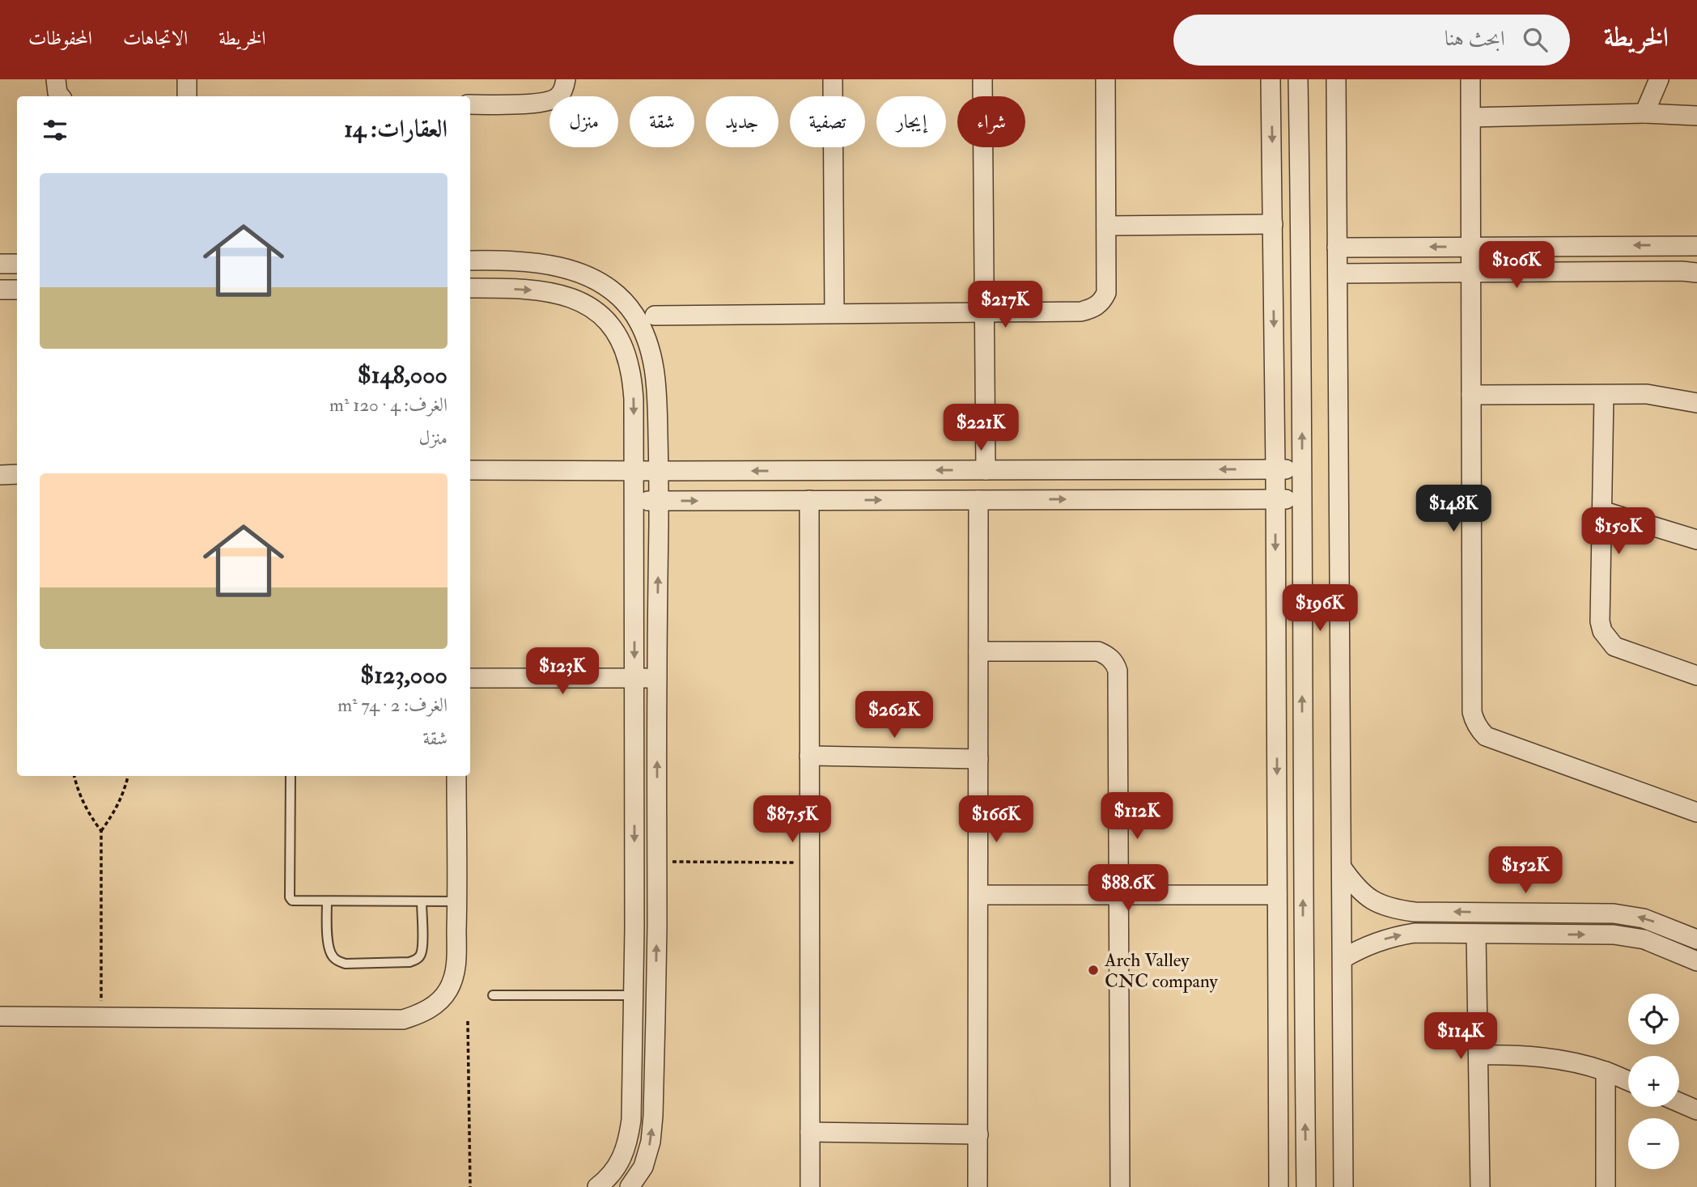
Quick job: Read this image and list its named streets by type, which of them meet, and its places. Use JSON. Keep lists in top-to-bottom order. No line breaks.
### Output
{"places":["Arch Valley CNC company"],"page":{"header":"الخريطة","search":"ابحث هنا","nav":["الخريطة","الاتجاهات","المحفوظات"],"chip":["شراء","إيجار","تصفية","جديد","شقة","منزل"],"heading":"العقارات: 14","list":[{"name":"$148,000","note":"الغرف: 4 · 120 m² · منزل"},{"name":"$123,000","note":"الغرف: 2 · 74 m² · شقة"}],"price":["$106K","$217K","$221K","$148K","$150K","$196K","$123K","$262K","$112K","$87.5K","$166K","$152K","$88.6K","$114K"],"map_buttons":["+","−"]}}
